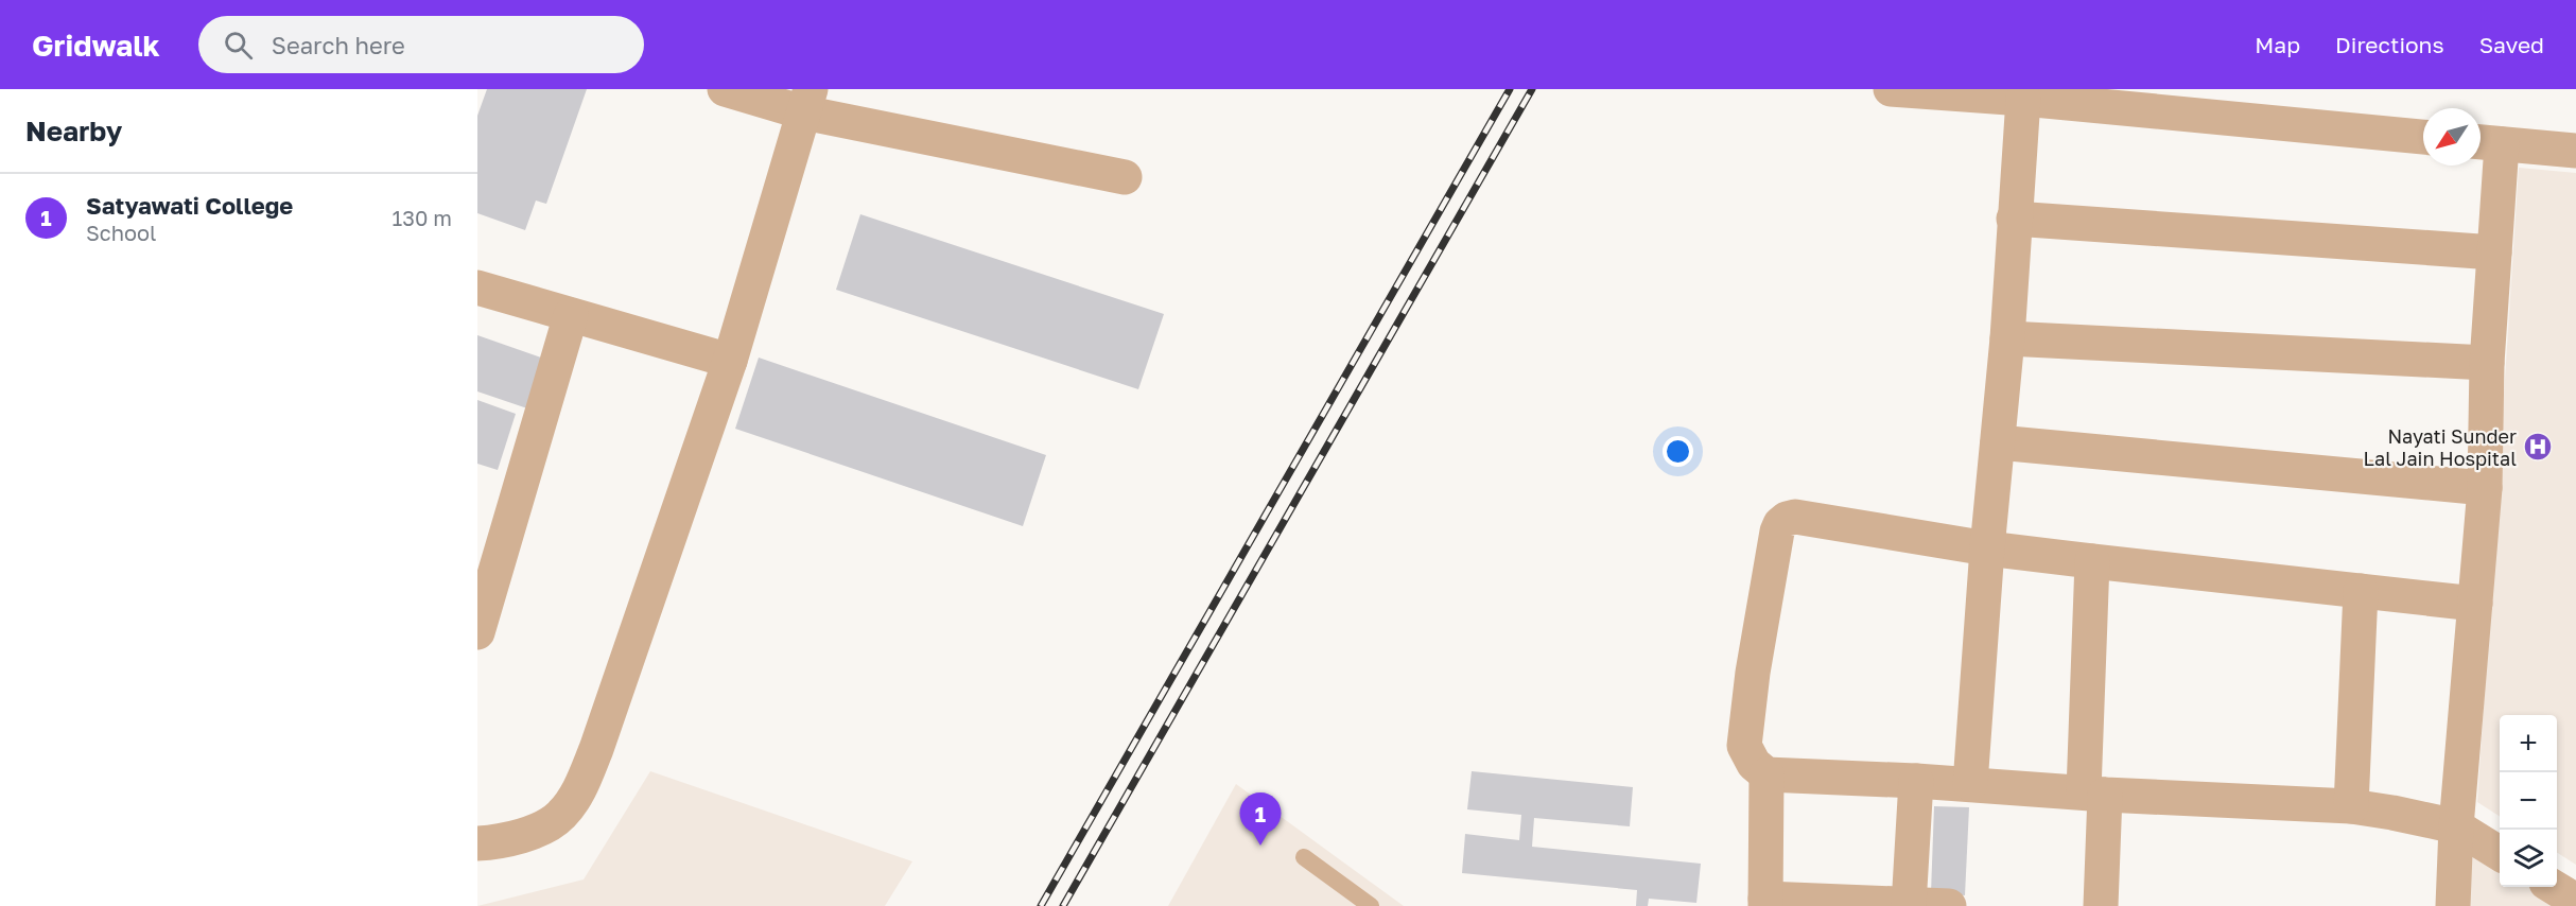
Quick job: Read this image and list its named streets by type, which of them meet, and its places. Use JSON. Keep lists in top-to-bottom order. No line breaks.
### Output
{"places":{"hospital":["Nayati Sunder Lal Jain Hospital"]},"north":"bottom left","page":{"header":"Gridwalk","search":"Search here","nav":["Map","Directions","Saved"],"heading":"Nearby","list":[{"mark":"1","name":"Satyawati College","note":"School","value":"130 m"}],"map_buttons":["+","−"],"pins":"1"}}
